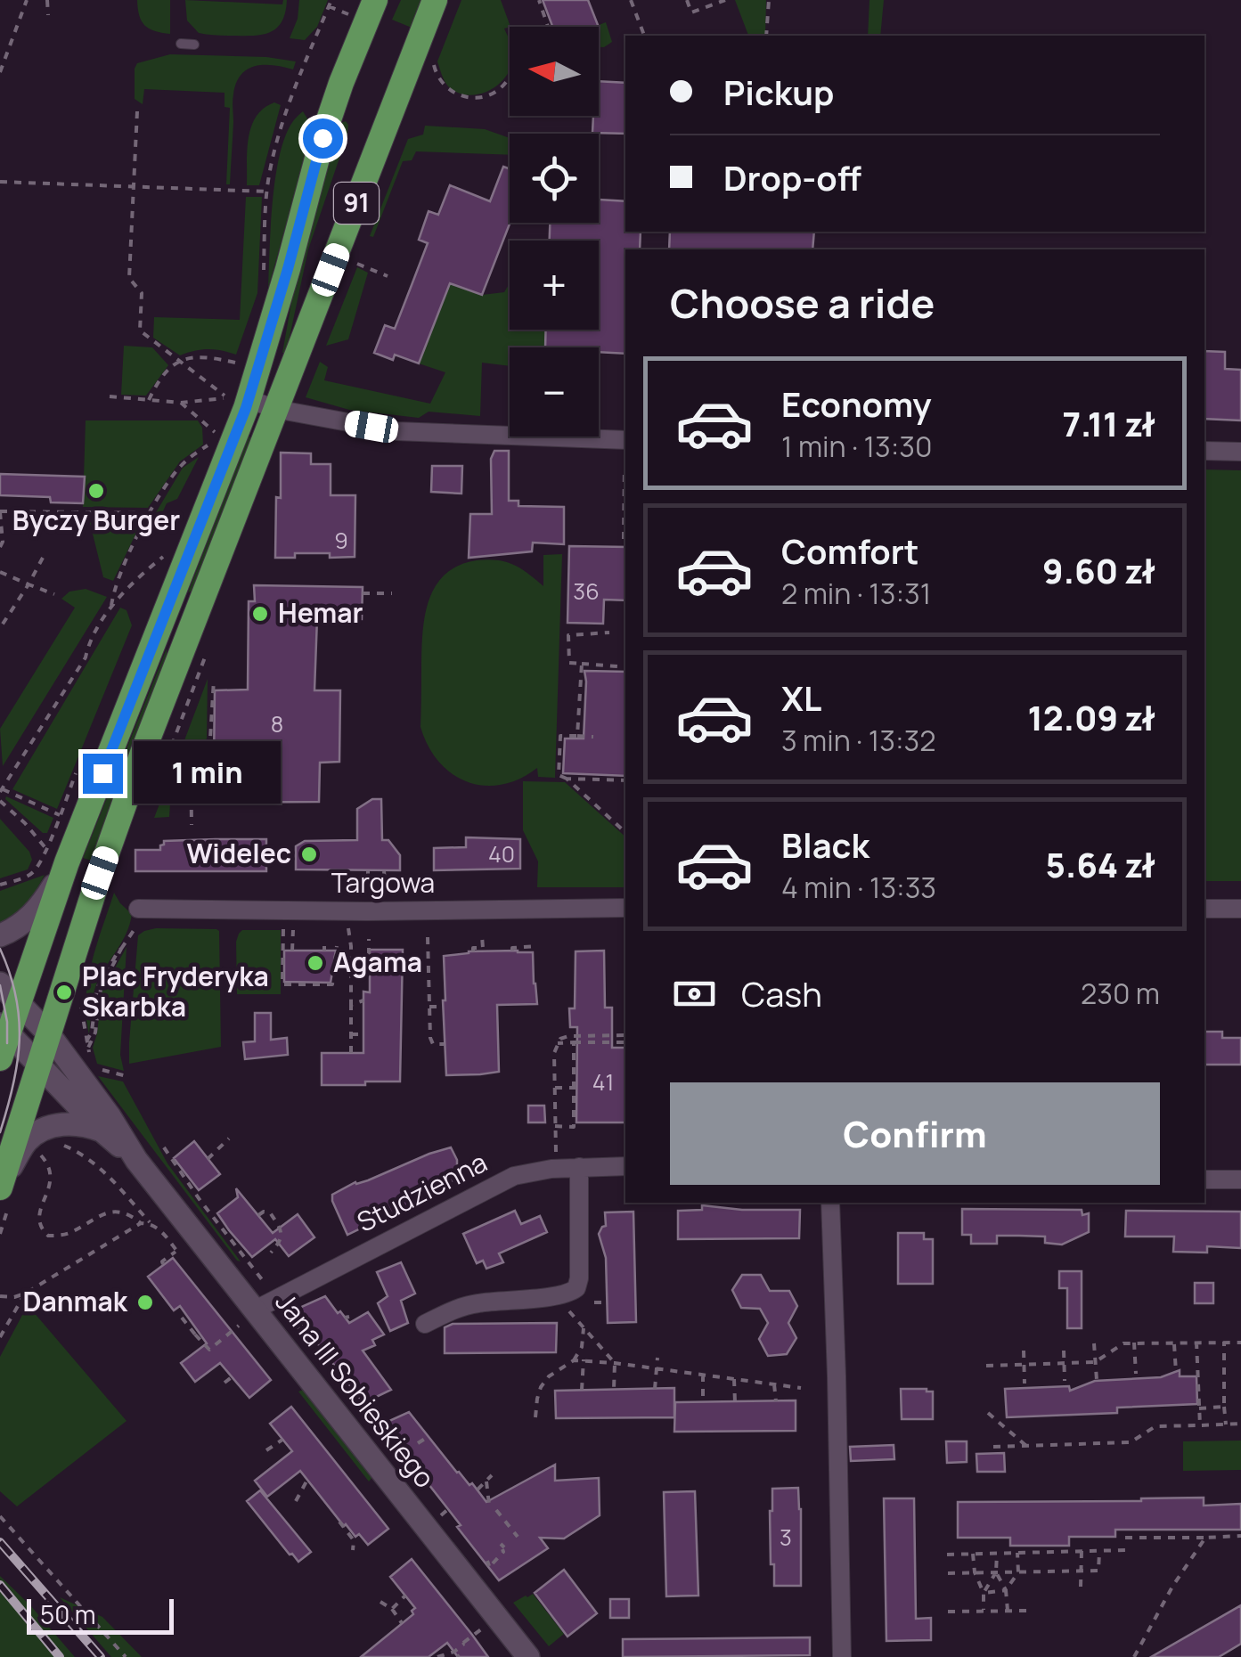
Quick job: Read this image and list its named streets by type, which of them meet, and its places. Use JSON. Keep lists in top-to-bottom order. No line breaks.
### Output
{"streets":{"main road":["91"],"street":["Targowa","Studzienna","Jana III Sobieskiego"]},"crossings":[["91","Jana III Sobieskiego"],["Studzienna","Jana III Sobieskiego"]],"places":["Byczy Burger","Hemar","Widelec","Agama","Plac Fryderyka Skarbka","Danmak"],"house_numbers":["9","36","8","40","41","3"],"scale_bar":"50 m","north":"left","page":{"map_buttons":["+","−"],"banner":["Pickup","Drop-off"],"heading":"Choose a ride","list":[{"name":"Economy","note":"1 min · 13:30","value":"7.11 zł"},{"name":"Comfort","note":"2 min · 13:31","value":"9.60 zł"},{"name":"XL","note":"3 min · 13:32","value":"12.09 zł"},{"name":"Black","note":"4 min · 13:33","value":"5.64 zł"}],"bubble":"1 min","pay":["Cash","230 m"],"buttons":"Confirm","scale":"50 m"}}
